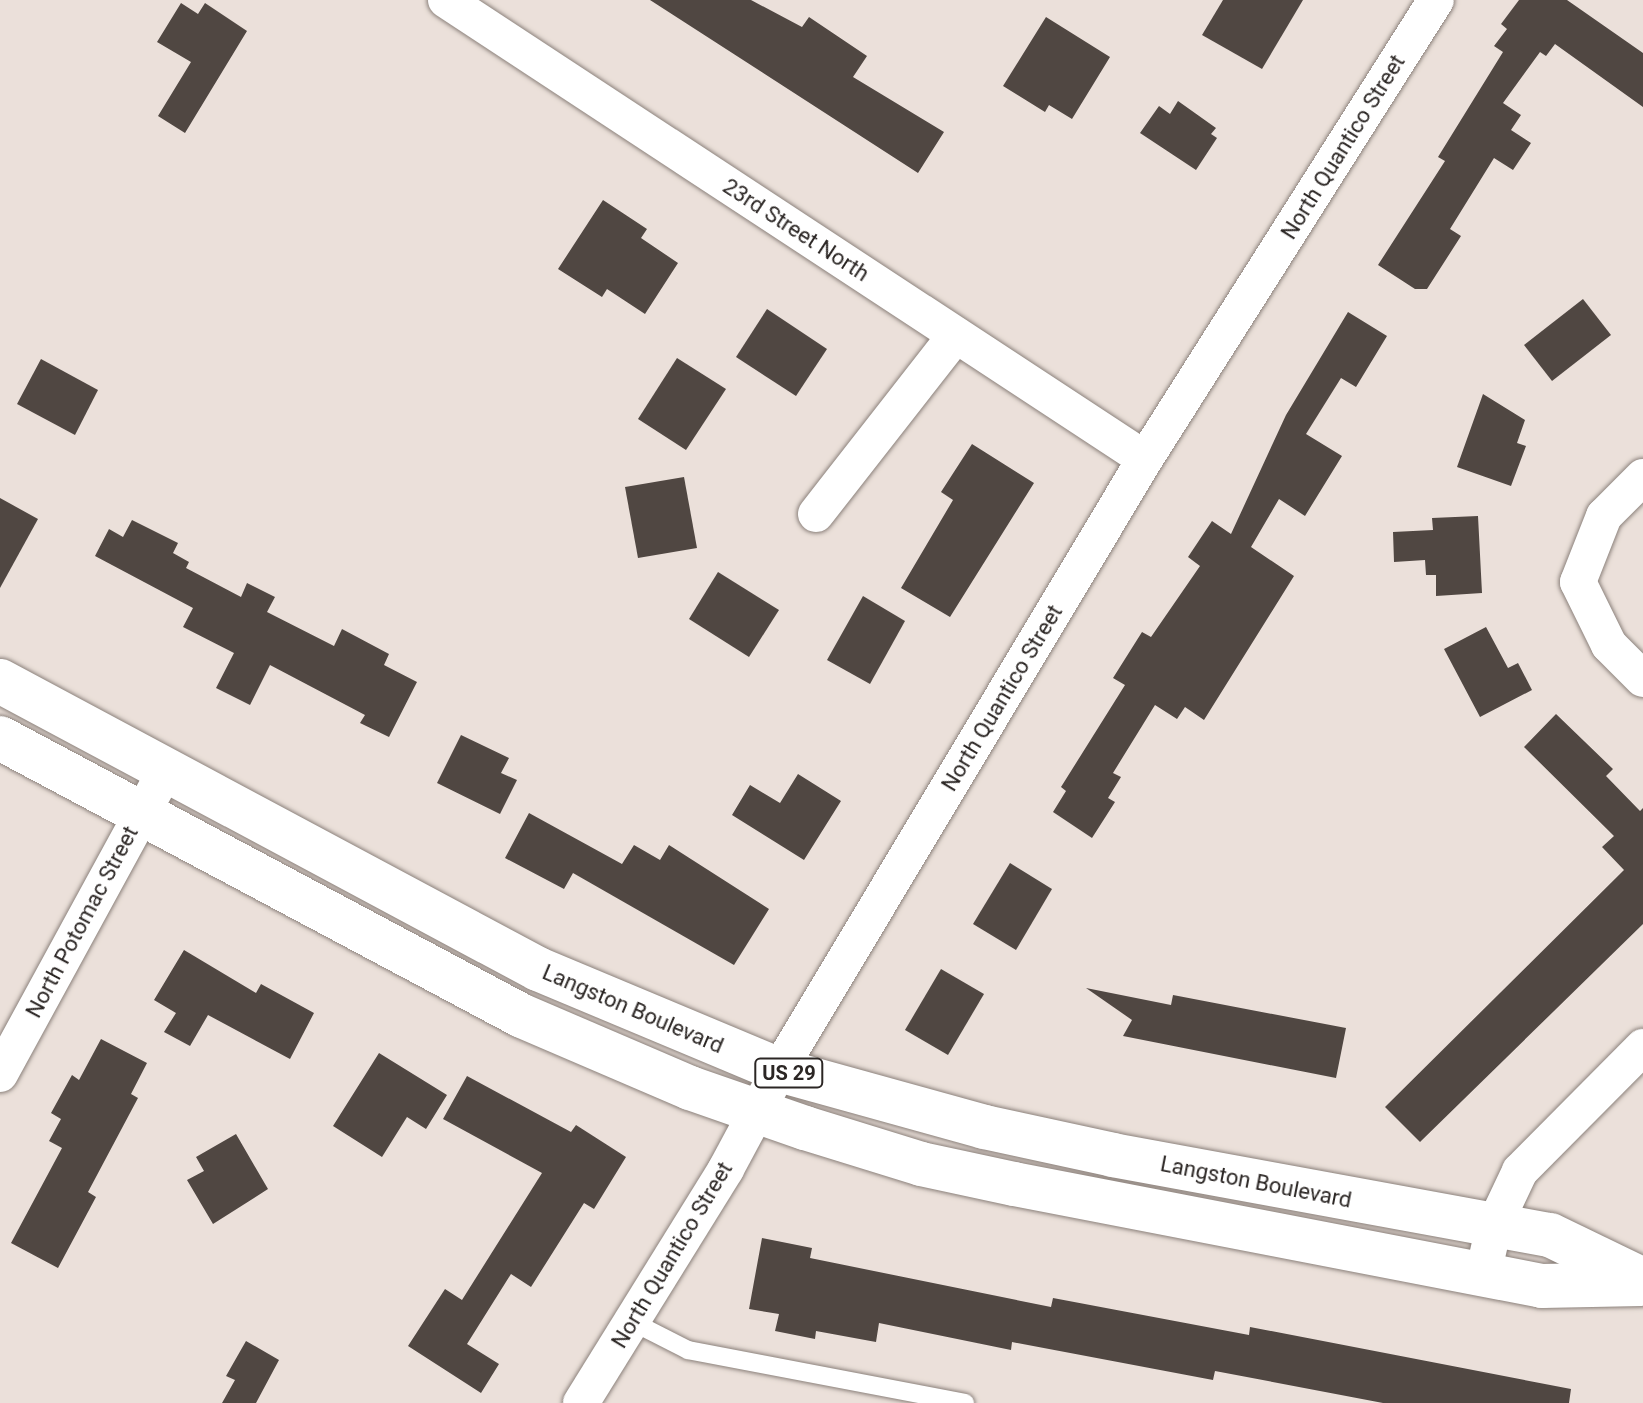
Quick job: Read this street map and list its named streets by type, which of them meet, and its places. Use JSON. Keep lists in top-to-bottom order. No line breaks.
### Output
{"streets":{"main road":["Langston Boulevard","US 29"],"street":["North Quantico Street","23rd Street North","North Potomac Street"]},"crossings":[["North Quantico Street","23rd Street North"],["North Quantico Street","Langston Boulevard"],["North Potomac Street","Langston Boulevard"]]}
